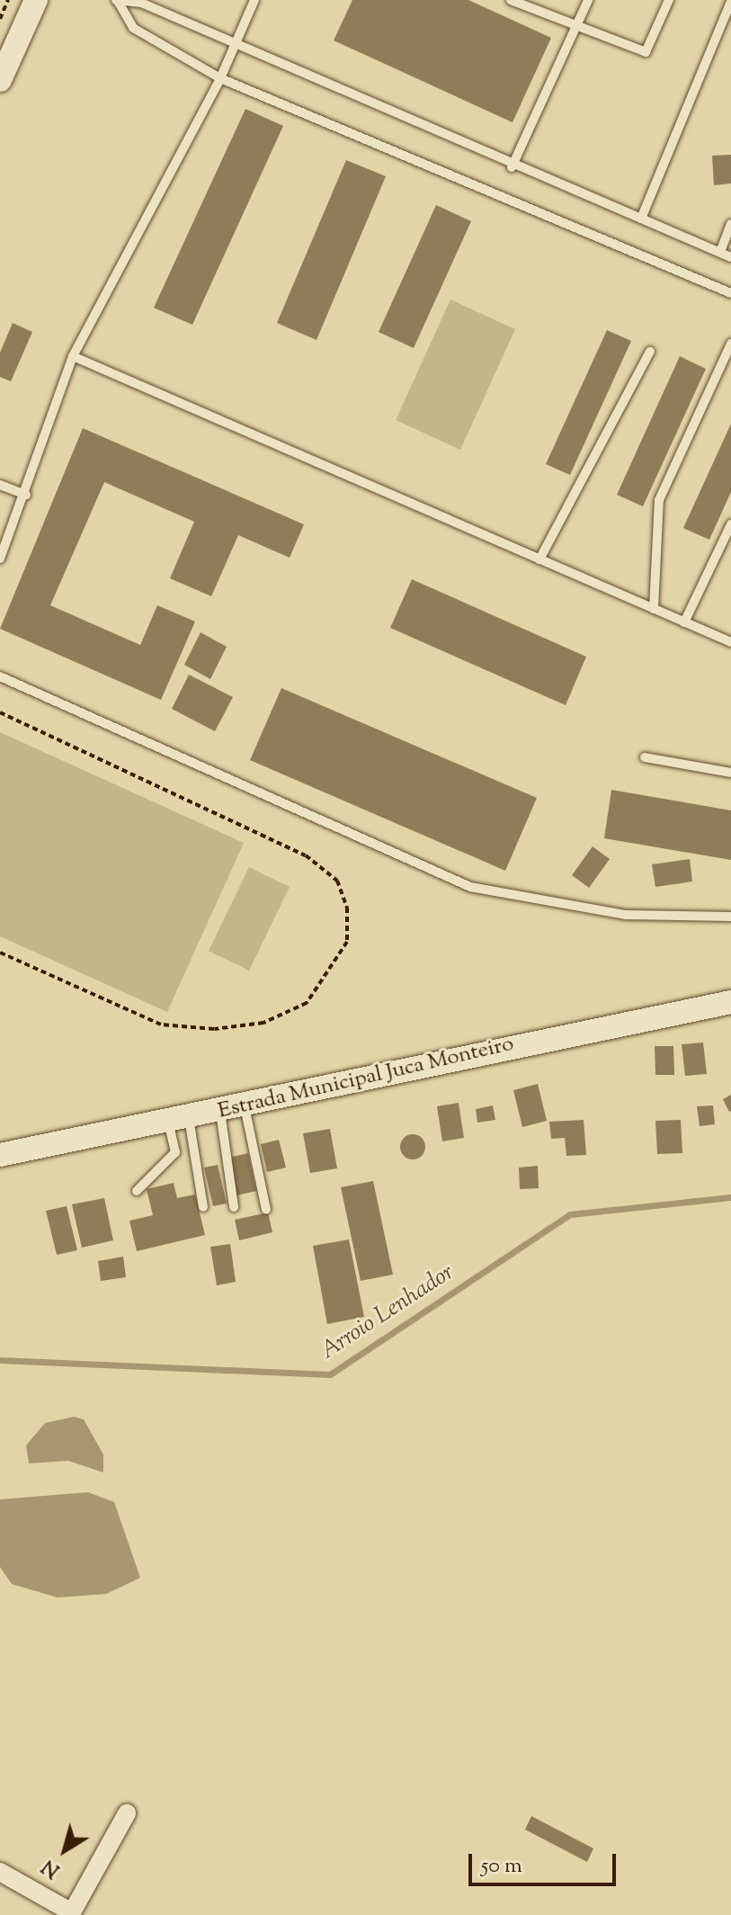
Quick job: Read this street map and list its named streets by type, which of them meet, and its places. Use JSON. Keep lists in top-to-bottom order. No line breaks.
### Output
{"streets":{"street":["Estrada Municipal Juca Monteiro"]},"water":["Arroio Lenhador"],"scale_bar":"50 m","north":"bottom left"}
